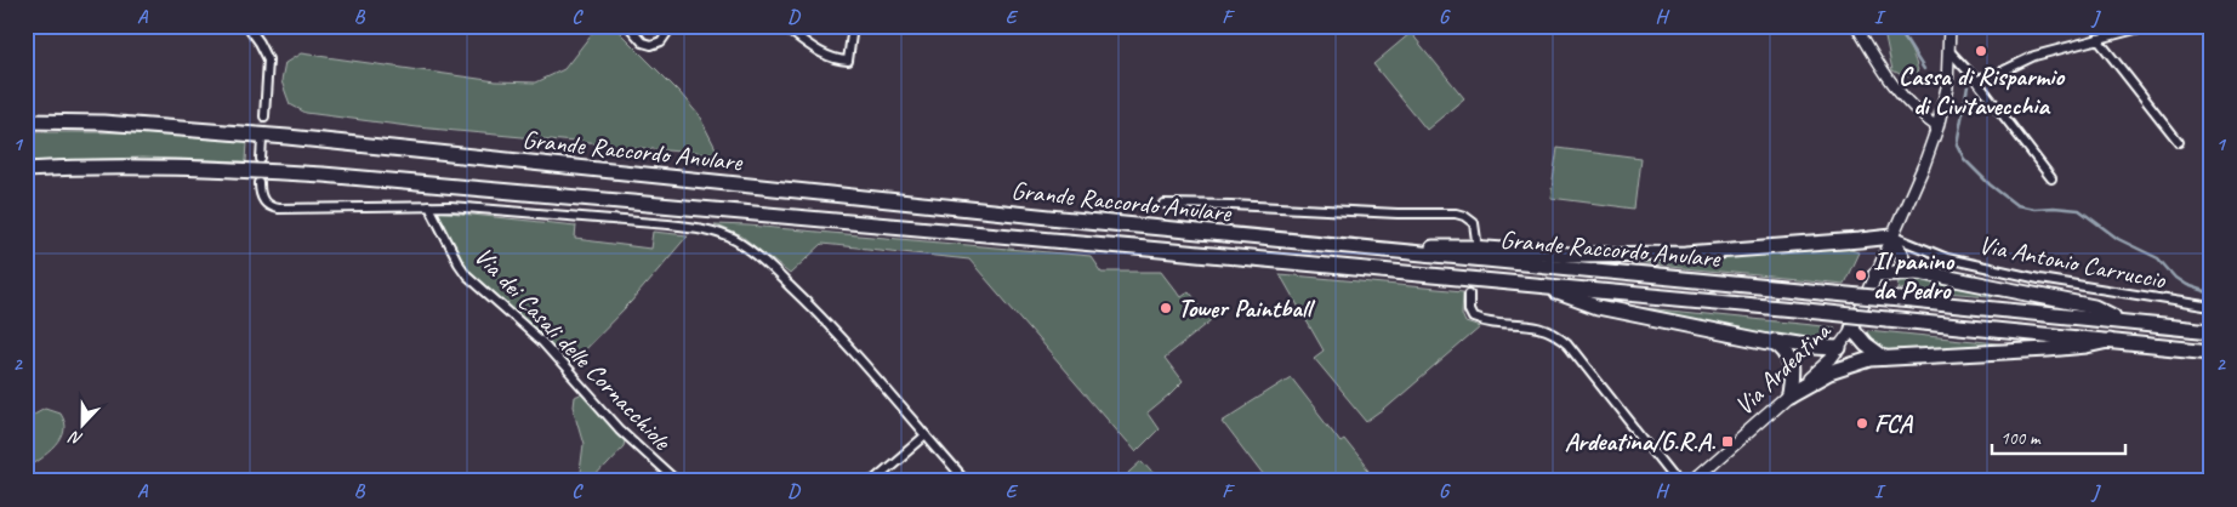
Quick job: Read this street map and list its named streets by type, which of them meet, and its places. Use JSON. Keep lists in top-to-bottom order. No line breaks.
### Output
{"streets":{"highway":["Grande Raccordo Anulare"],"main road":["Via Ardeatina"],"street":["Via Antonio Carruccio","Via dei Casali delle Cornacchiole"]},"crossings":[["Via Antonio Carruccio","Via Ardeatina"]],"places":{"other":["Cassa di Risparmio di Civitavecchia","Il panino da Pedro","Tower Paintball","FCA"],"transit":["Ardeatina/G.R.A."]},"scale_bar":"100 m","north":"bottom","grid":{"columns":["A","B","C","D","E","F","G","H","I","J"],"rows":["1","2"]}}
